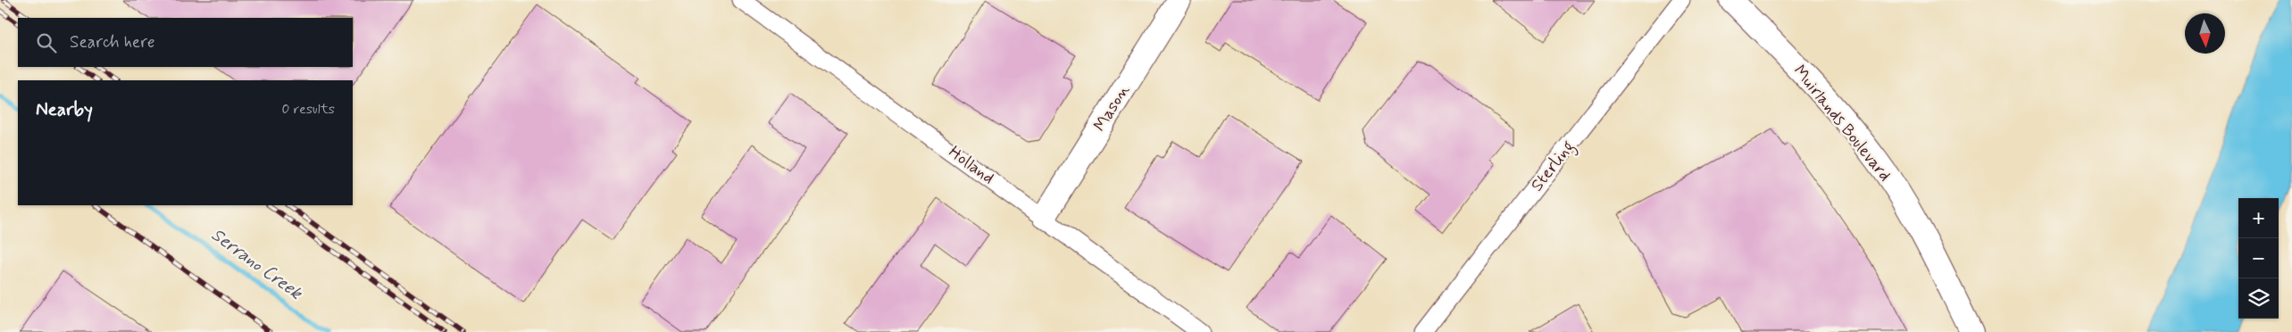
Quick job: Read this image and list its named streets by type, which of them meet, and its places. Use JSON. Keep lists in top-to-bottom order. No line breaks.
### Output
{"streets":{"main road":["Mason","Muirlands Boulevard"],"street":["Holland","Sterling"]},"crossings":[["Mason","Holland"]],"water":["Serrano Creek"],"north":"bottom","page":{"search":"Search here","heading":["Nearby","0 results"],"map_buttons":["+","−"]}}
